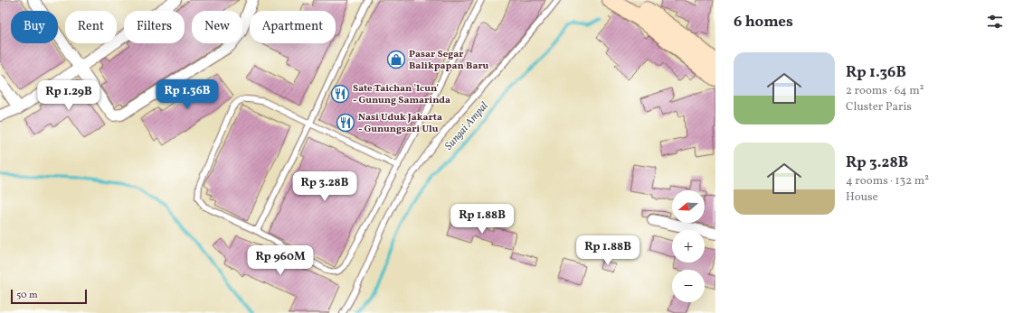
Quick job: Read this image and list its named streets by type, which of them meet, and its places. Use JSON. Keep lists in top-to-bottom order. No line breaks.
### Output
{"water":["Sungai Ampal"],"places":{"shop":["Pasar Segar Balikpapan Baru"],"restaurant":["Sate Taichan 'Icun' - Gunung Samarinda","Nasi Uduk Jakarta - Gunungsari Ulu"]},"scale_bar":"50 m","north":"left","page":{"heading":"6 homes","chip":["Buy","Rent","Filters","New","Apartment"],"list":[{"name":"Rp 1.36B","note":"2 rooms · 64 m² · Cluster Paris"},{"name":"Rp 3.28B","note":"4 rooms · 132 m² · House"}],"price":["Rp 1.36B","Rp 1.29B","Rp 3.28B","Rp 1.88B","Rp 1.88B","Rp 960M"],"map_buttons":["+","−"],"scale":"50 m"}}
